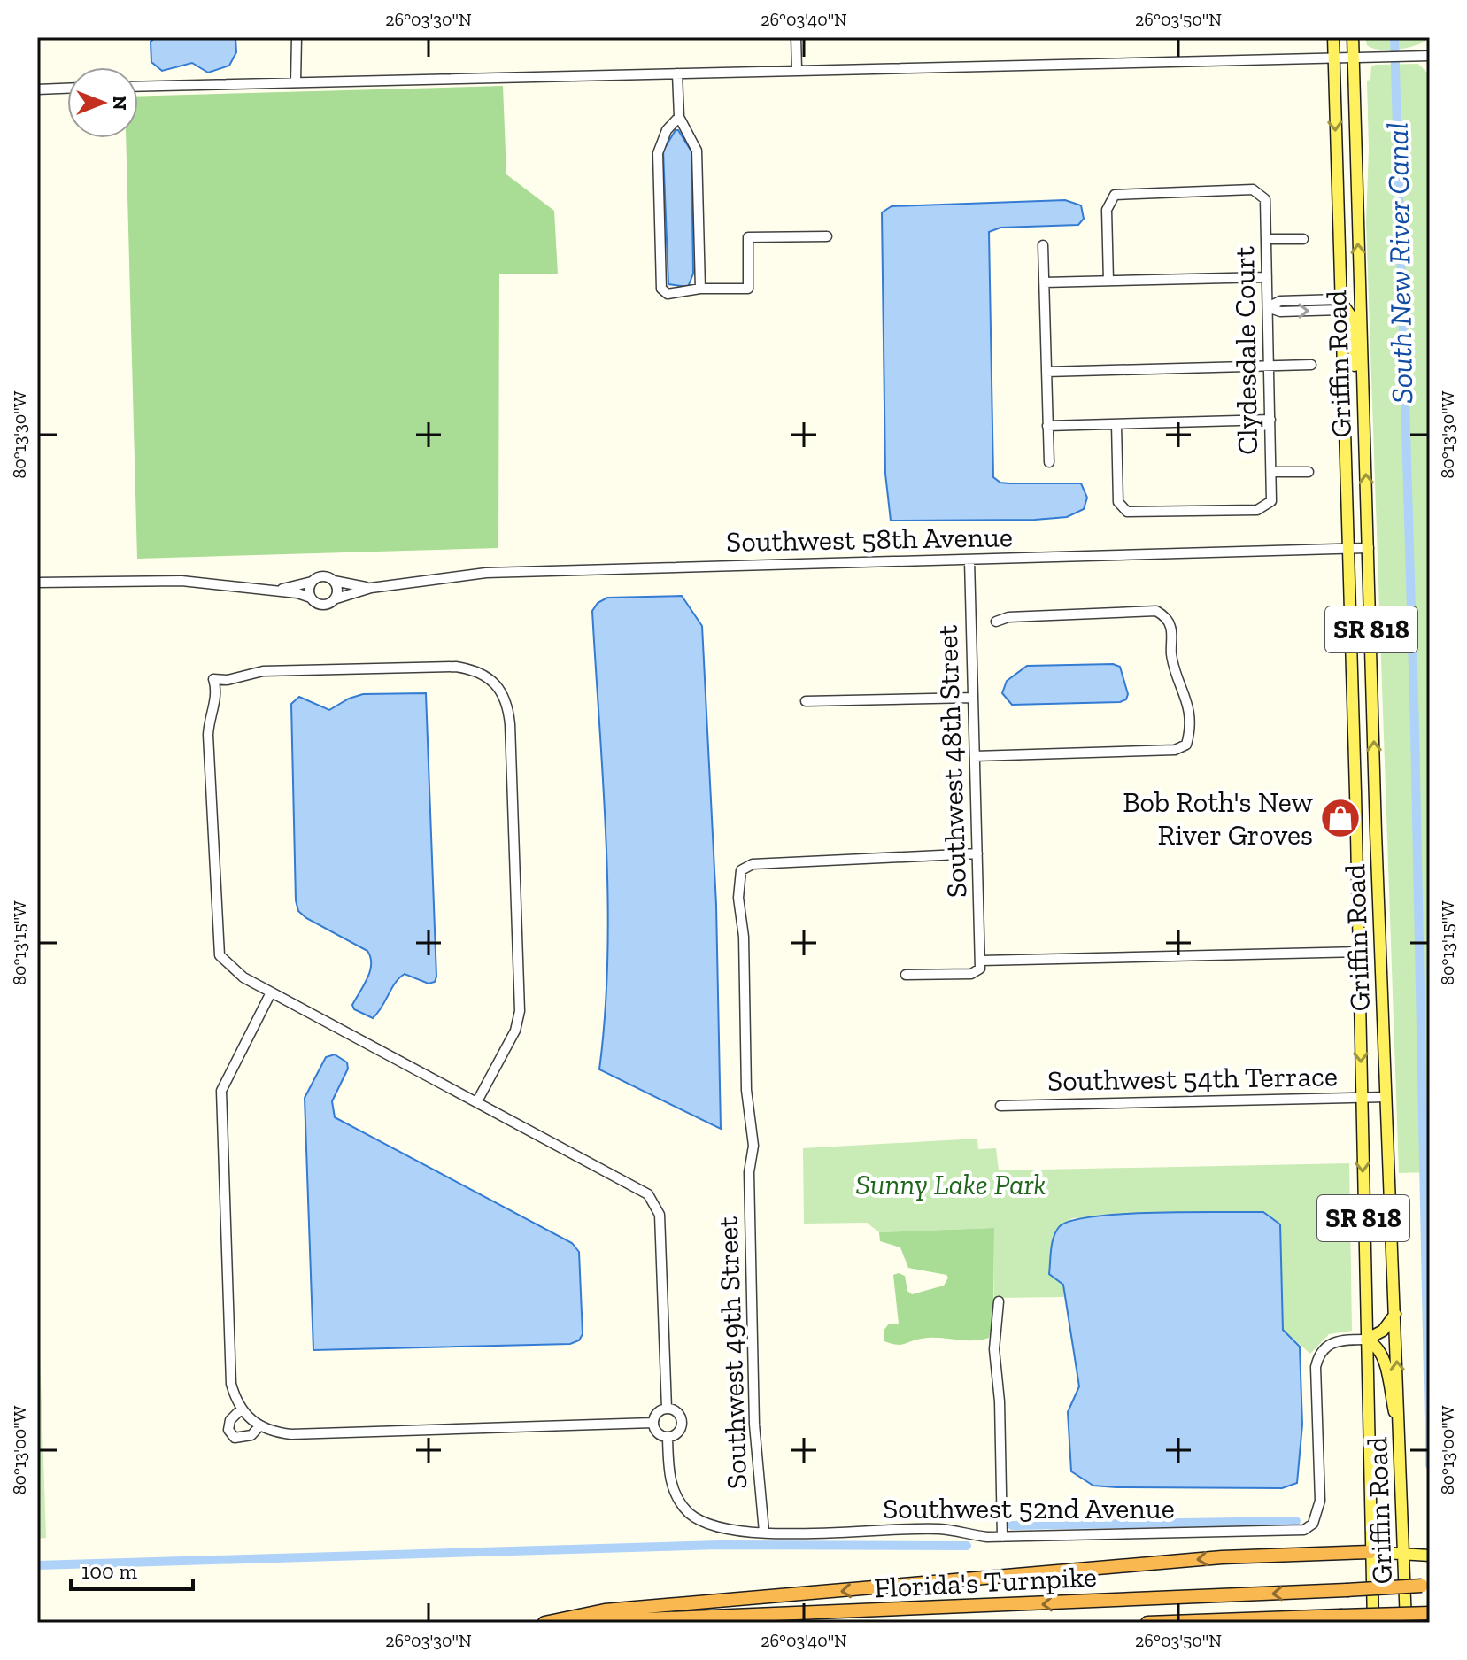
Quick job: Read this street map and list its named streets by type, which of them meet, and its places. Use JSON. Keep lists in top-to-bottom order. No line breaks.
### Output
{"streets":{"highway":["Florida's Turnpike"],"main road":["Griffin Road","SR 818"],"street":["Clydesdale Court","Southwest 58th Avenue","Southwest 48th Street","Southwest 54th Terrace","Southwest 49th Street","Southwest 52nd Avenue"]},"crossings":[["Griffin Road","Southwest 58th Avenue"],["Griffin Road","Southwest 54th Terrace"],["Griffin Road","Southwest 52nd Avenue"],["Southwest 58th Avenue","Southwest 48th Street"],["Southwest 48th Street","Southwest 49th Street"],["Southwest 49th Street","Southwest 52nd Avenue"]],"water":["South New River Canal"],"parks":["Sunny Lake Park"],"places":{"shop":["Bob Roth's New River Groves"]},"scale_bar":"100 m","north":"right","coordinates":["26°03'30\"N","26°03'40\"N","26°03'50\"N","80°13'30\"W","80°13'15\"W","80°13'00\"W"]}
